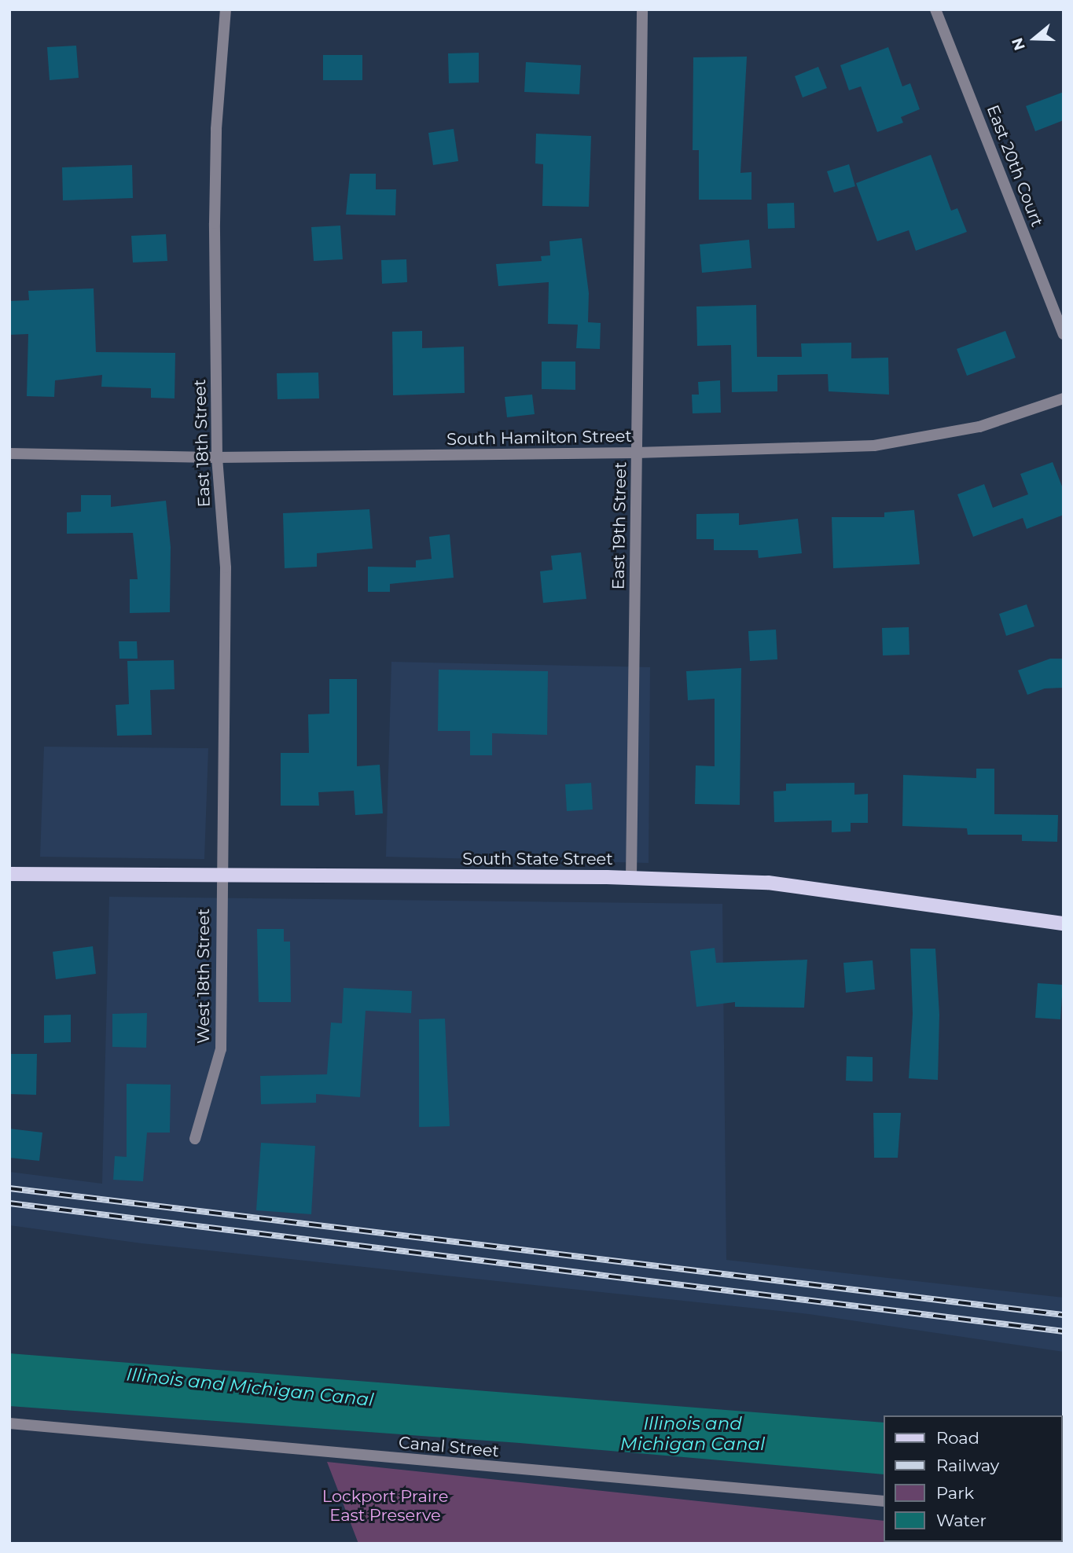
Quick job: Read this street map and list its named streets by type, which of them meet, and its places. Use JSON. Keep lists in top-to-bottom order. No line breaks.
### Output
{"streets":{"main road":["South State Street"],"street":["East 20th Court","South Hamilton Street","East 18th Street","East 19th Street","West 18th Street","Canal Street"]},"crossings":[["South Hamilton Street","East 18th Street"],["South Hamilton Street","East 19th Street"],["East 18th Street","South State Street"],["East 18th Street","West 18th Street"],["East 19th Street","South State Street"],["South State Street","West 18th Street"]],"water":["Illinois and Michigan Canal"],"parks":["Lockport Praire East Preserve"],"legend":["Road","Railway","Park","Water"],"north":"left"}
